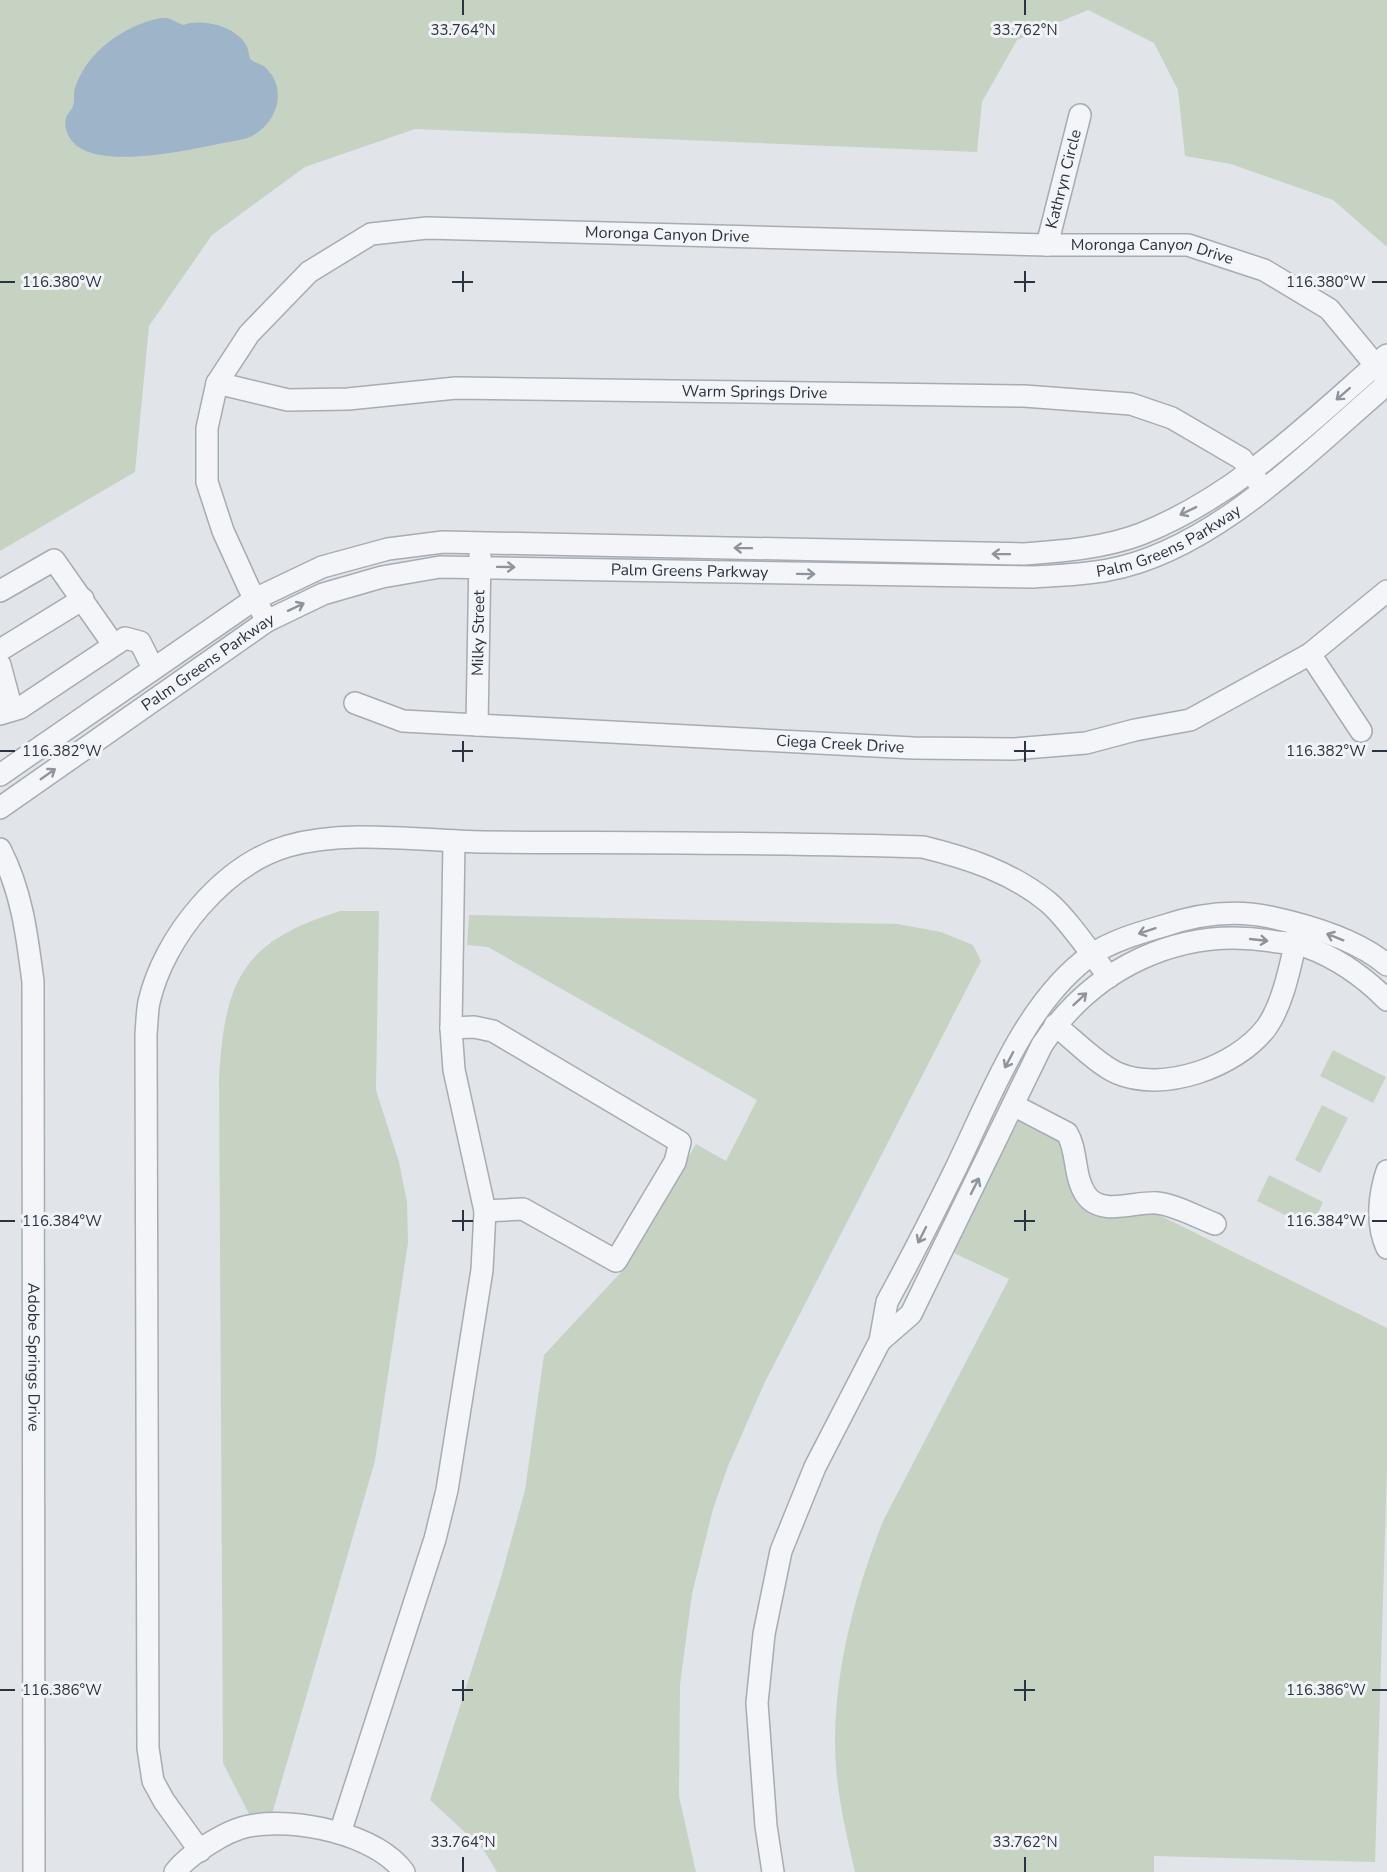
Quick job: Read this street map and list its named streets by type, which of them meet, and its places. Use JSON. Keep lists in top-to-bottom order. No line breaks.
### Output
{"streets":{"street":["Kathryn Circle","Moronga Canyon Drive","Warm Springs Drive","Palm Greens Parkway","Milky Street","Ciega Creek Drive","Adobe Springs Drive"]},"crossings":[["Kathryn Circle","Moronga Canyon Drive"],["Moronga Canyon Drive","Warm Springs Drive"],["Moronga Canyon Drive","Palm Greens Parkway"],["Warm Springs Drive","Palm Greens Parkway"],["Palm Greens Parkway","Milky Street"],["Milky Street","Ciega Creek Drive"]],"coordinates":["33.764°N","33.762°N","116.380°W","116.382°W","116.384°W","116.386°W"]}
